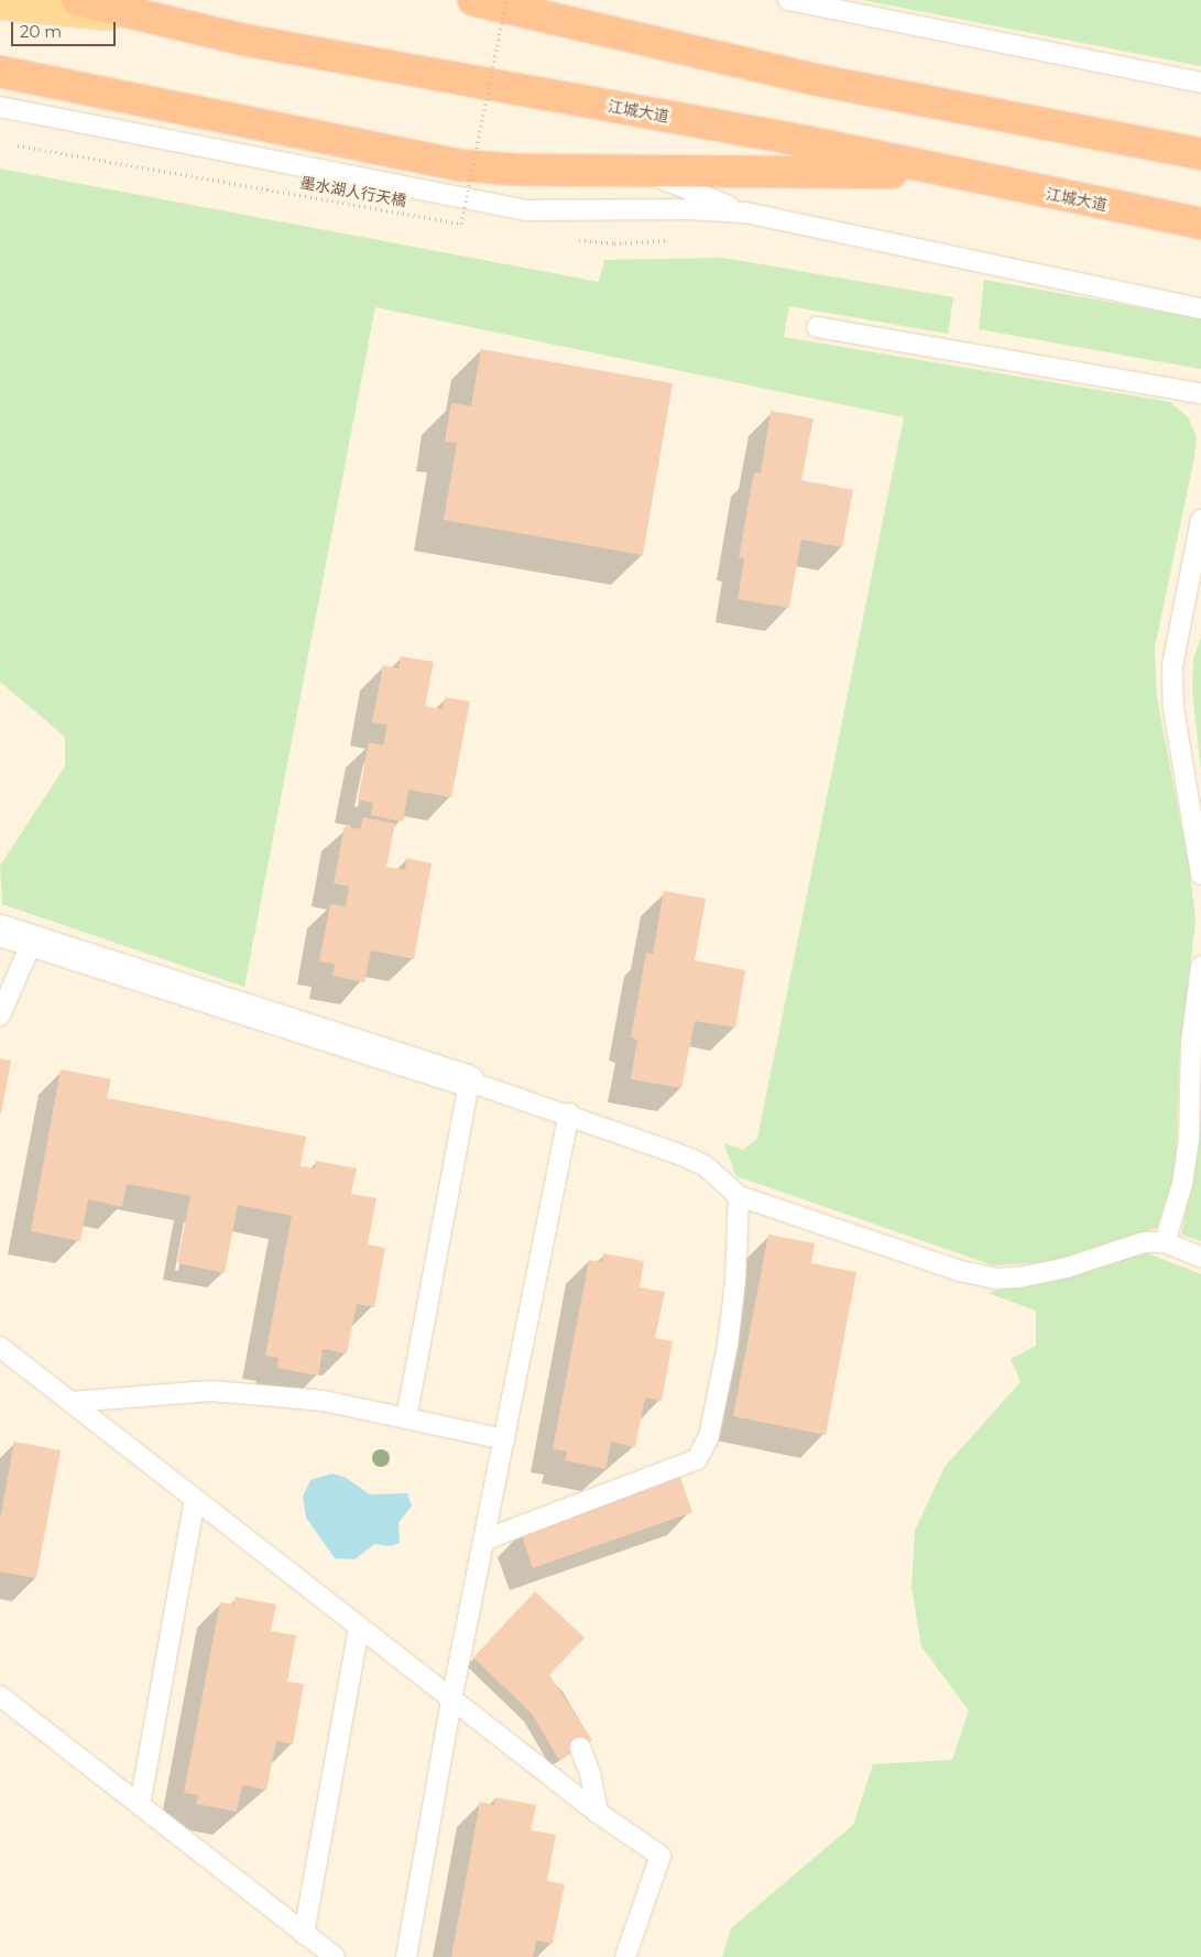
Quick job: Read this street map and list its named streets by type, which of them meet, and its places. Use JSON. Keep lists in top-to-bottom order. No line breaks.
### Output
{"streets":{"highway":["江城大道"],"path":["墨水湖人行天橋"]},"scale_bar":"20 m"}
